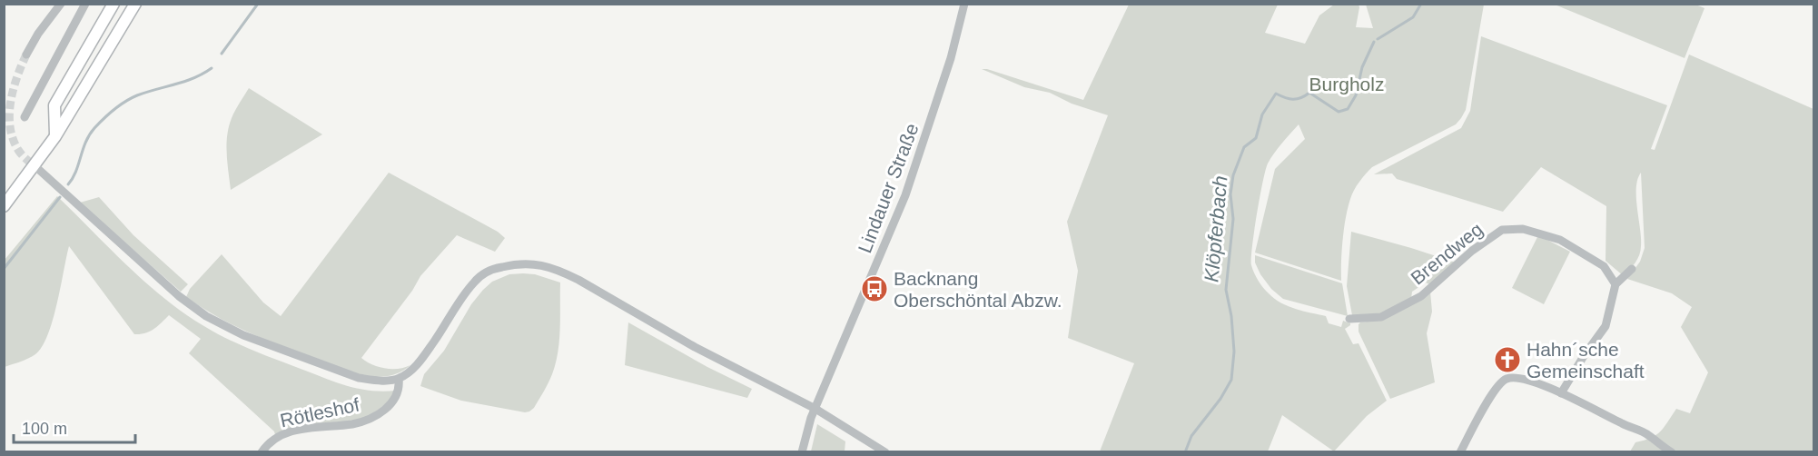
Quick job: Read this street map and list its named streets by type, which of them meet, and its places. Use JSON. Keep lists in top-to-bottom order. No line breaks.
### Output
{"streets":{"street":["Lindauer Straße","Brendweg","Rötleshof"]},"water":["Klöpferbach"],"parks":["Burgholz"],"places":{"bus stop":["Backnang Oberschöntal Abzw."],"church":["Hahn´sche Gemeinschaft"]},"scale_bar":"100 m"}
